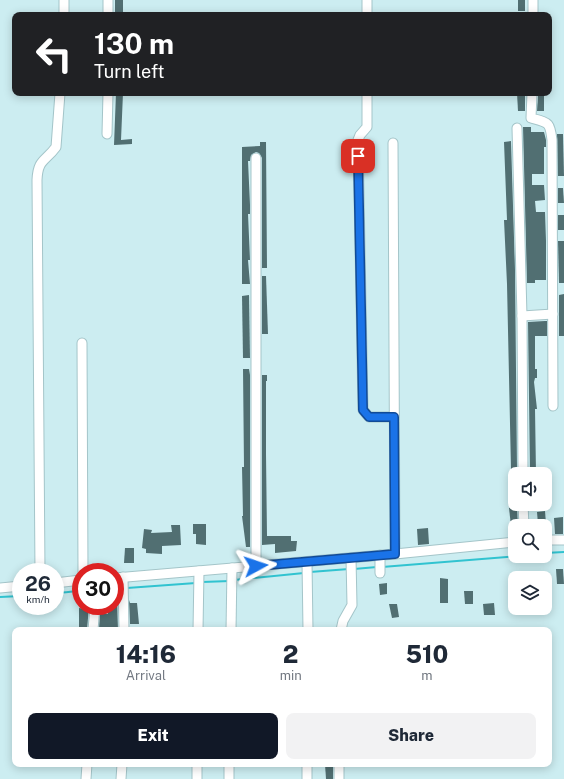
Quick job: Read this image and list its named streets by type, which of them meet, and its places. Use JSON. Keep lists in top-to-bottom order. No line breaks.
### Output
{"page":{"turn":["130 m","Turn left"],"speed":"26 km/h","limit":"30","eta":["14:16","Arrival","2","min","510","m"],"buttons":["Exit","Share"]}}
